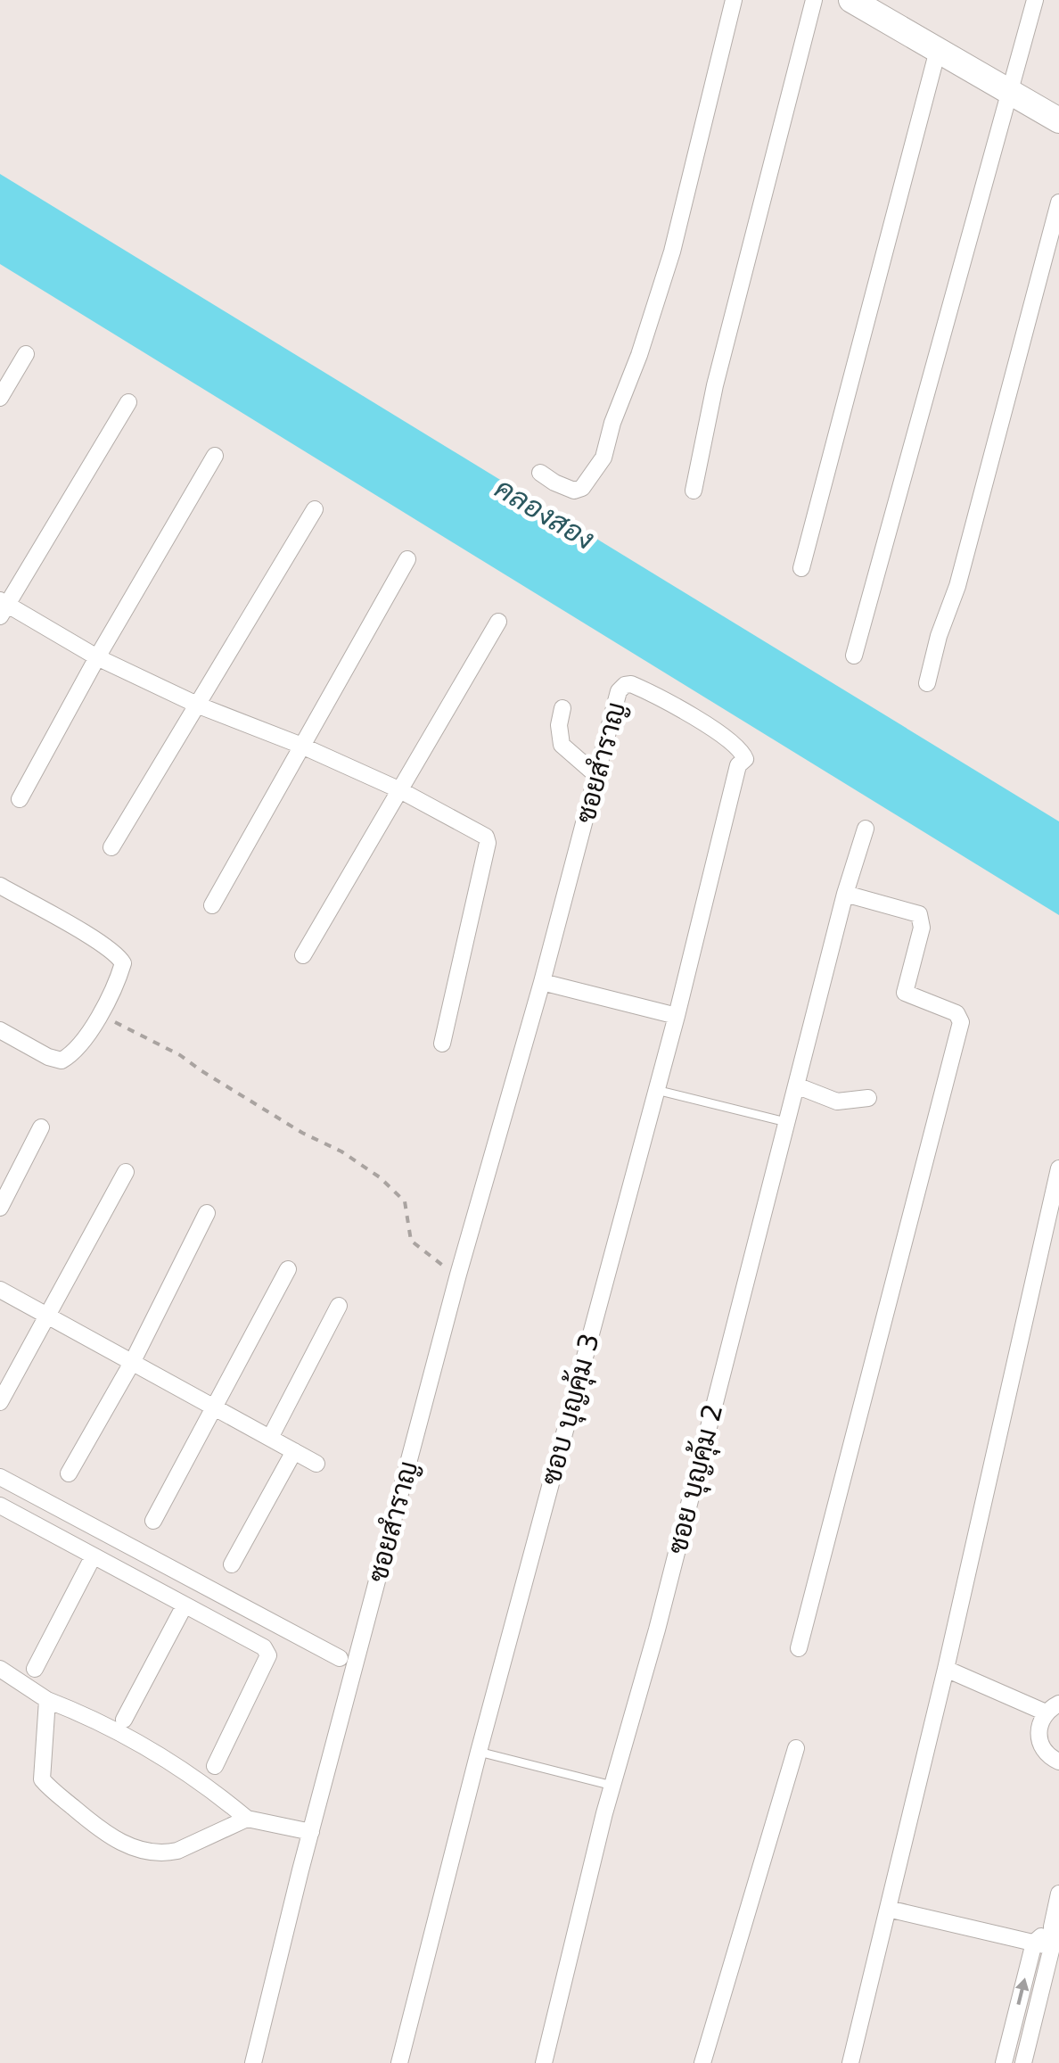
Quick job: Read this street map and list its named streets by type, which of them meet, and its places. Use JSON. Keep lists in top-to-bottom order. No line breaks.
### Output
{"streets":{"street":["ซอยสำราญ","ซอบ บุญคุ้ม 3","ซอย บุญคุ้ม 2"]},"crossings":[["ซอยสำราญ","ซอบ บุญคุ้ม 3"]],"water":["คลองสอง"]}
